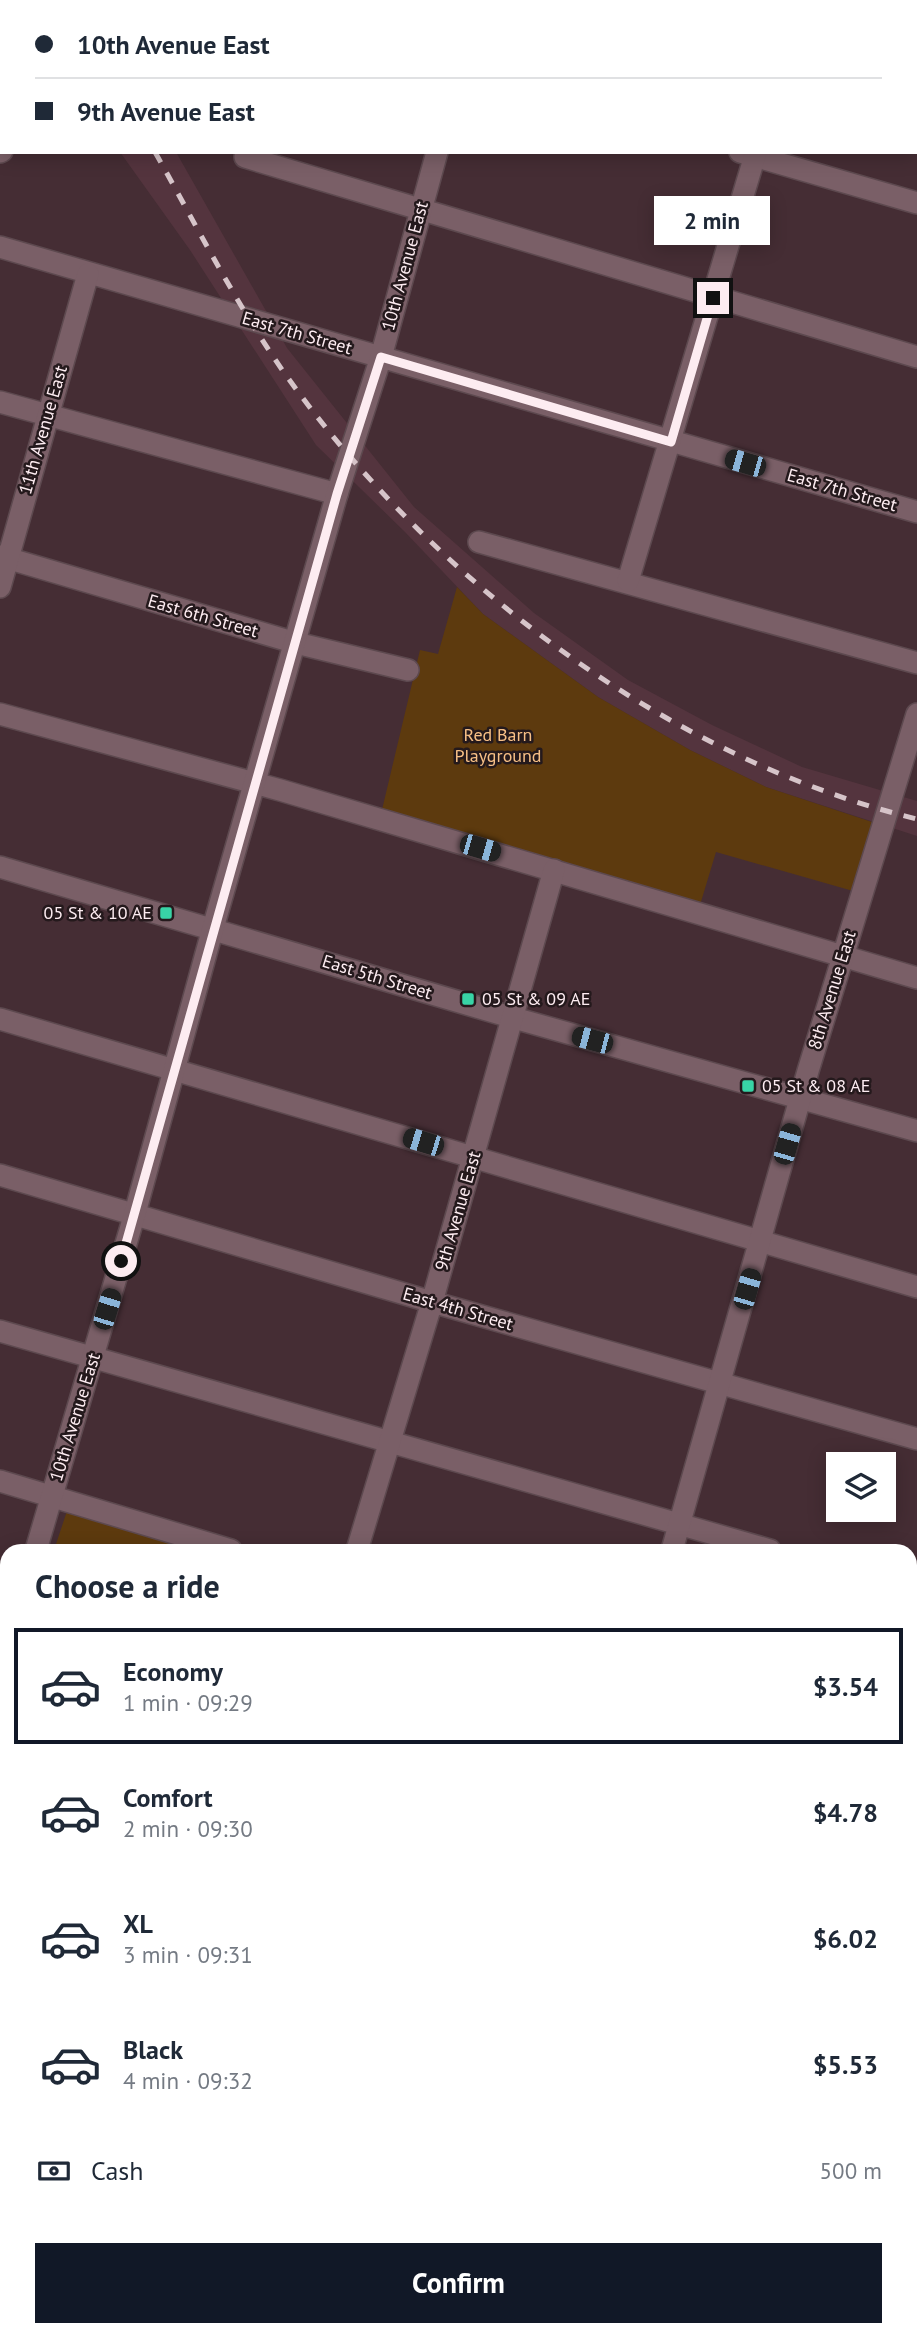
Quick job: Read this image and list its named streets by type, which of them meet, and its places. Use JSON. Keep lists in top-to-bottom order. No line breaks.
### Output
{"streets":{"street":["10th Avenue East","East 7th Street","11th Avenue East","East 6th Street","East 5th Street","8th Avenue East","9th Avenue East","East 4th Street"]},"crossings":[["10th Avenue East","East 7th Street"],["10th Avenue East","East 6th Street"],["10th Avenue East","East 5th Street"],["10th Avenue East","East 4th Street"],["East 7th Street","11th Avenue East"],["11th Avenue East","East 6th Street"],["East 5th Street","8th Avenue East"],["East 5th Street","9th Avenue East"],["8th Avenue East","East 4th Street"],["9th Avenue East","East 4th Street"]],"parks":["Red Barn Playground"],"places":{"transit":["05 St & 10 AE","05 St & 09 AE","05 St & 08 AE"]},"page":{"banner":["10th Avenue East","9th Avenue East"],"bubble":"2 min","heading":"Choose a ride","list":[{"name":"Economy","note":"1 min · 09:29","value":"$3.54"},{"name":"Comfort","note":"2 min · 09:30","value":"$4.78"},{"name":"XL","note":"3 min · 09:31","value":"$6.02"},{"name":"Black","note":"4 min · 09:32","value":"$5.53"}],"pay":["Cash","500 m"],"buttons":"Confirm"}}
